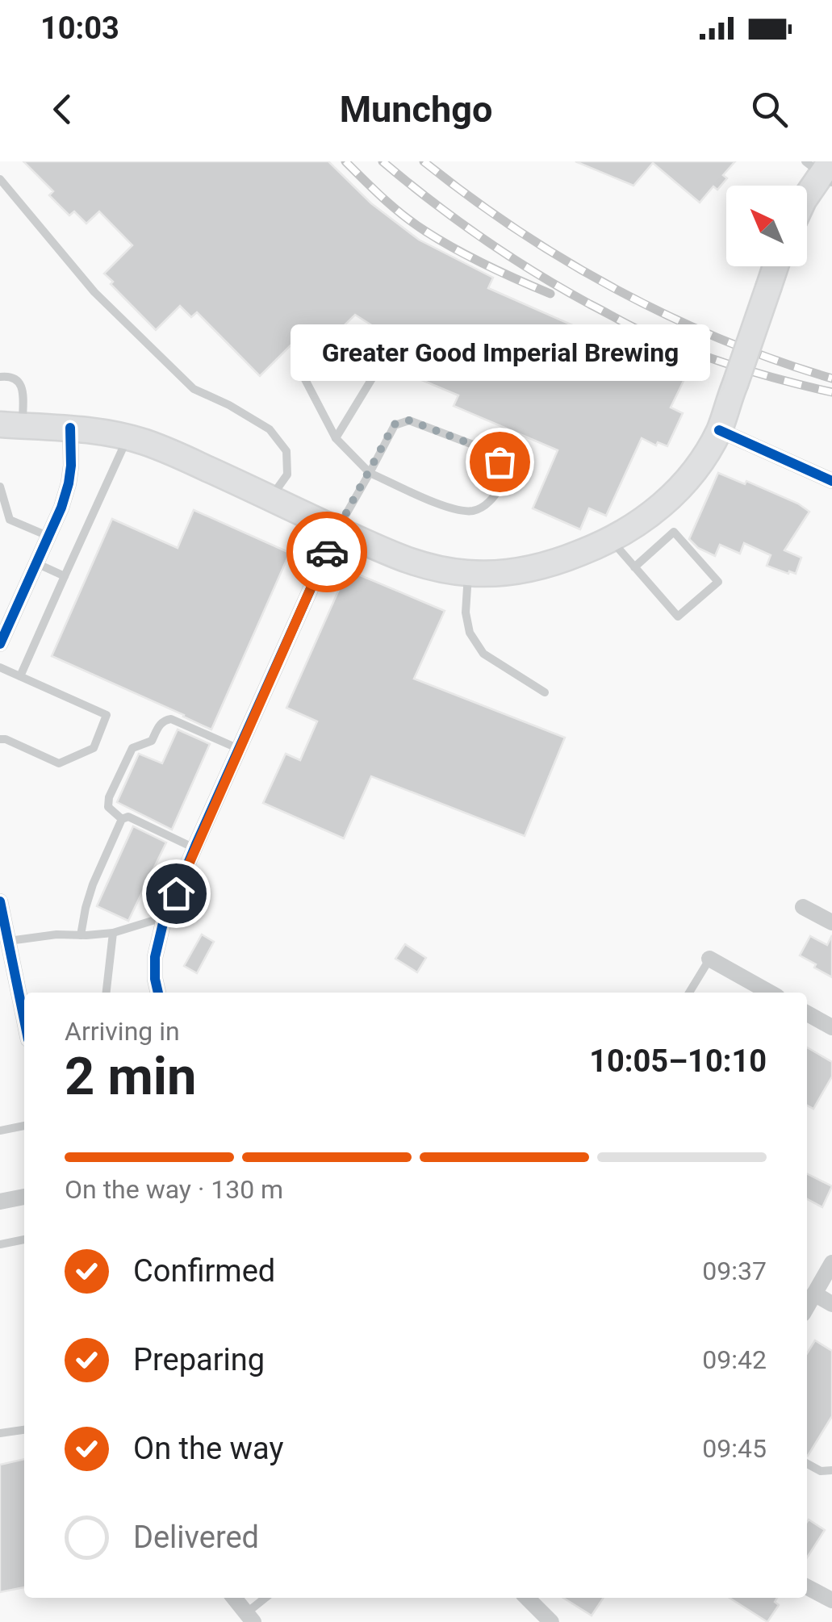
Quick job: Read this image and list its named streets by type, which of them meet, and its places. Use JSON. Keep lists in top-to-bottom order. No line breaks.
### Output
{"places":["Greater Good Imperial Brewing"],"north":"top left","page":{"status":"10:03","header":"Munchgo","bubble":"Greater Good Imperial Brewing","heading":["2 min","Arriving in","10:05–10:10"],"bar":"On the way · 130 m","list":[["Confirmed","09:37"],["Preparing","09:42"],["On the way","09:45"],"Delivered"]}}
